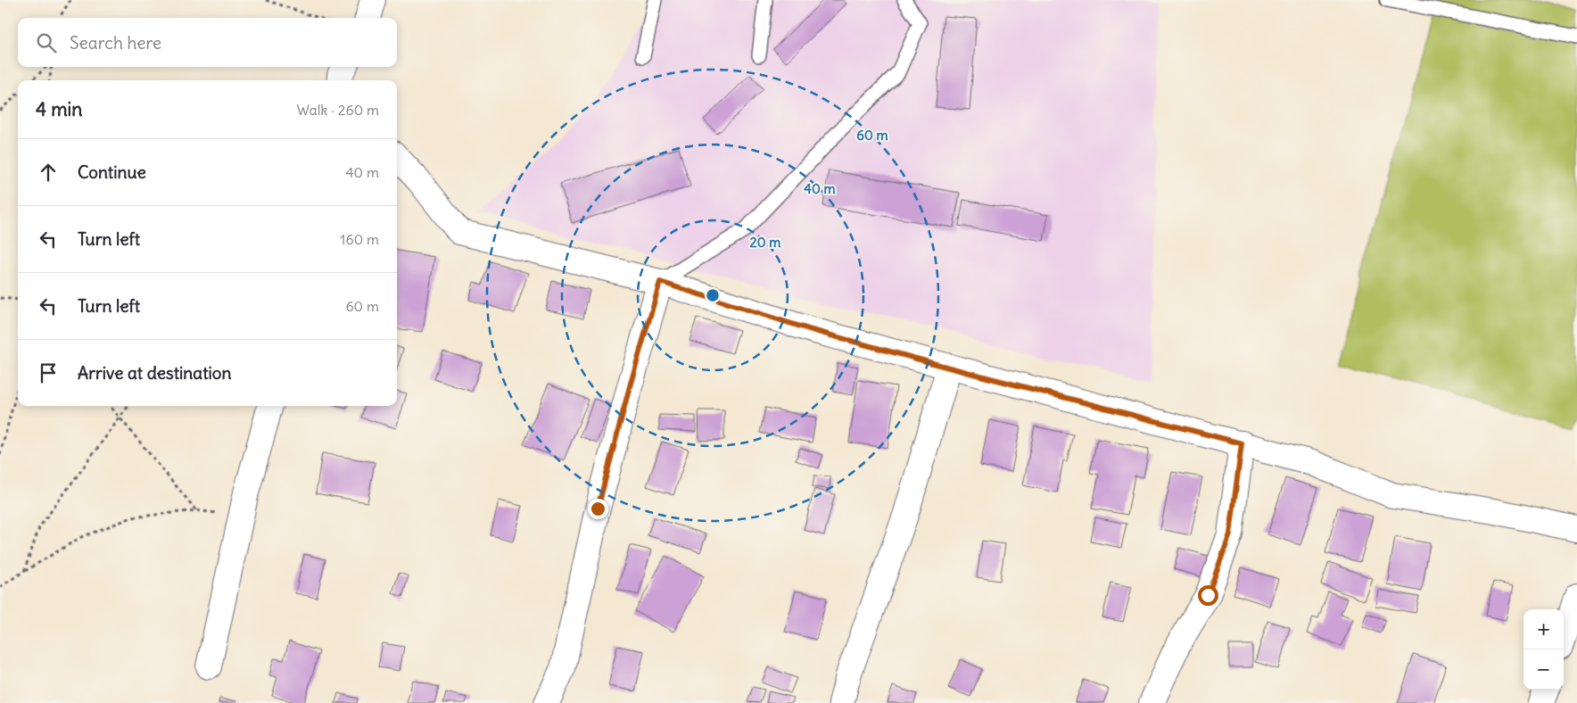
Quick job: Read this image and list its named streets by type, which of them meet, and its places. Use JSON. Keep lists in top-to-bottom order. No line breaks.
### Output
{"page":{"search":"Search here","heading":["4 min","Walk · 260 m"],"list":[["Continue","40 m"],["Turn left","160 m"],["Turn left","60 m"],"Arrive at destination"],"map_buttons":["+","−"]},"rings":["60 m","40 m","20 m"]}
